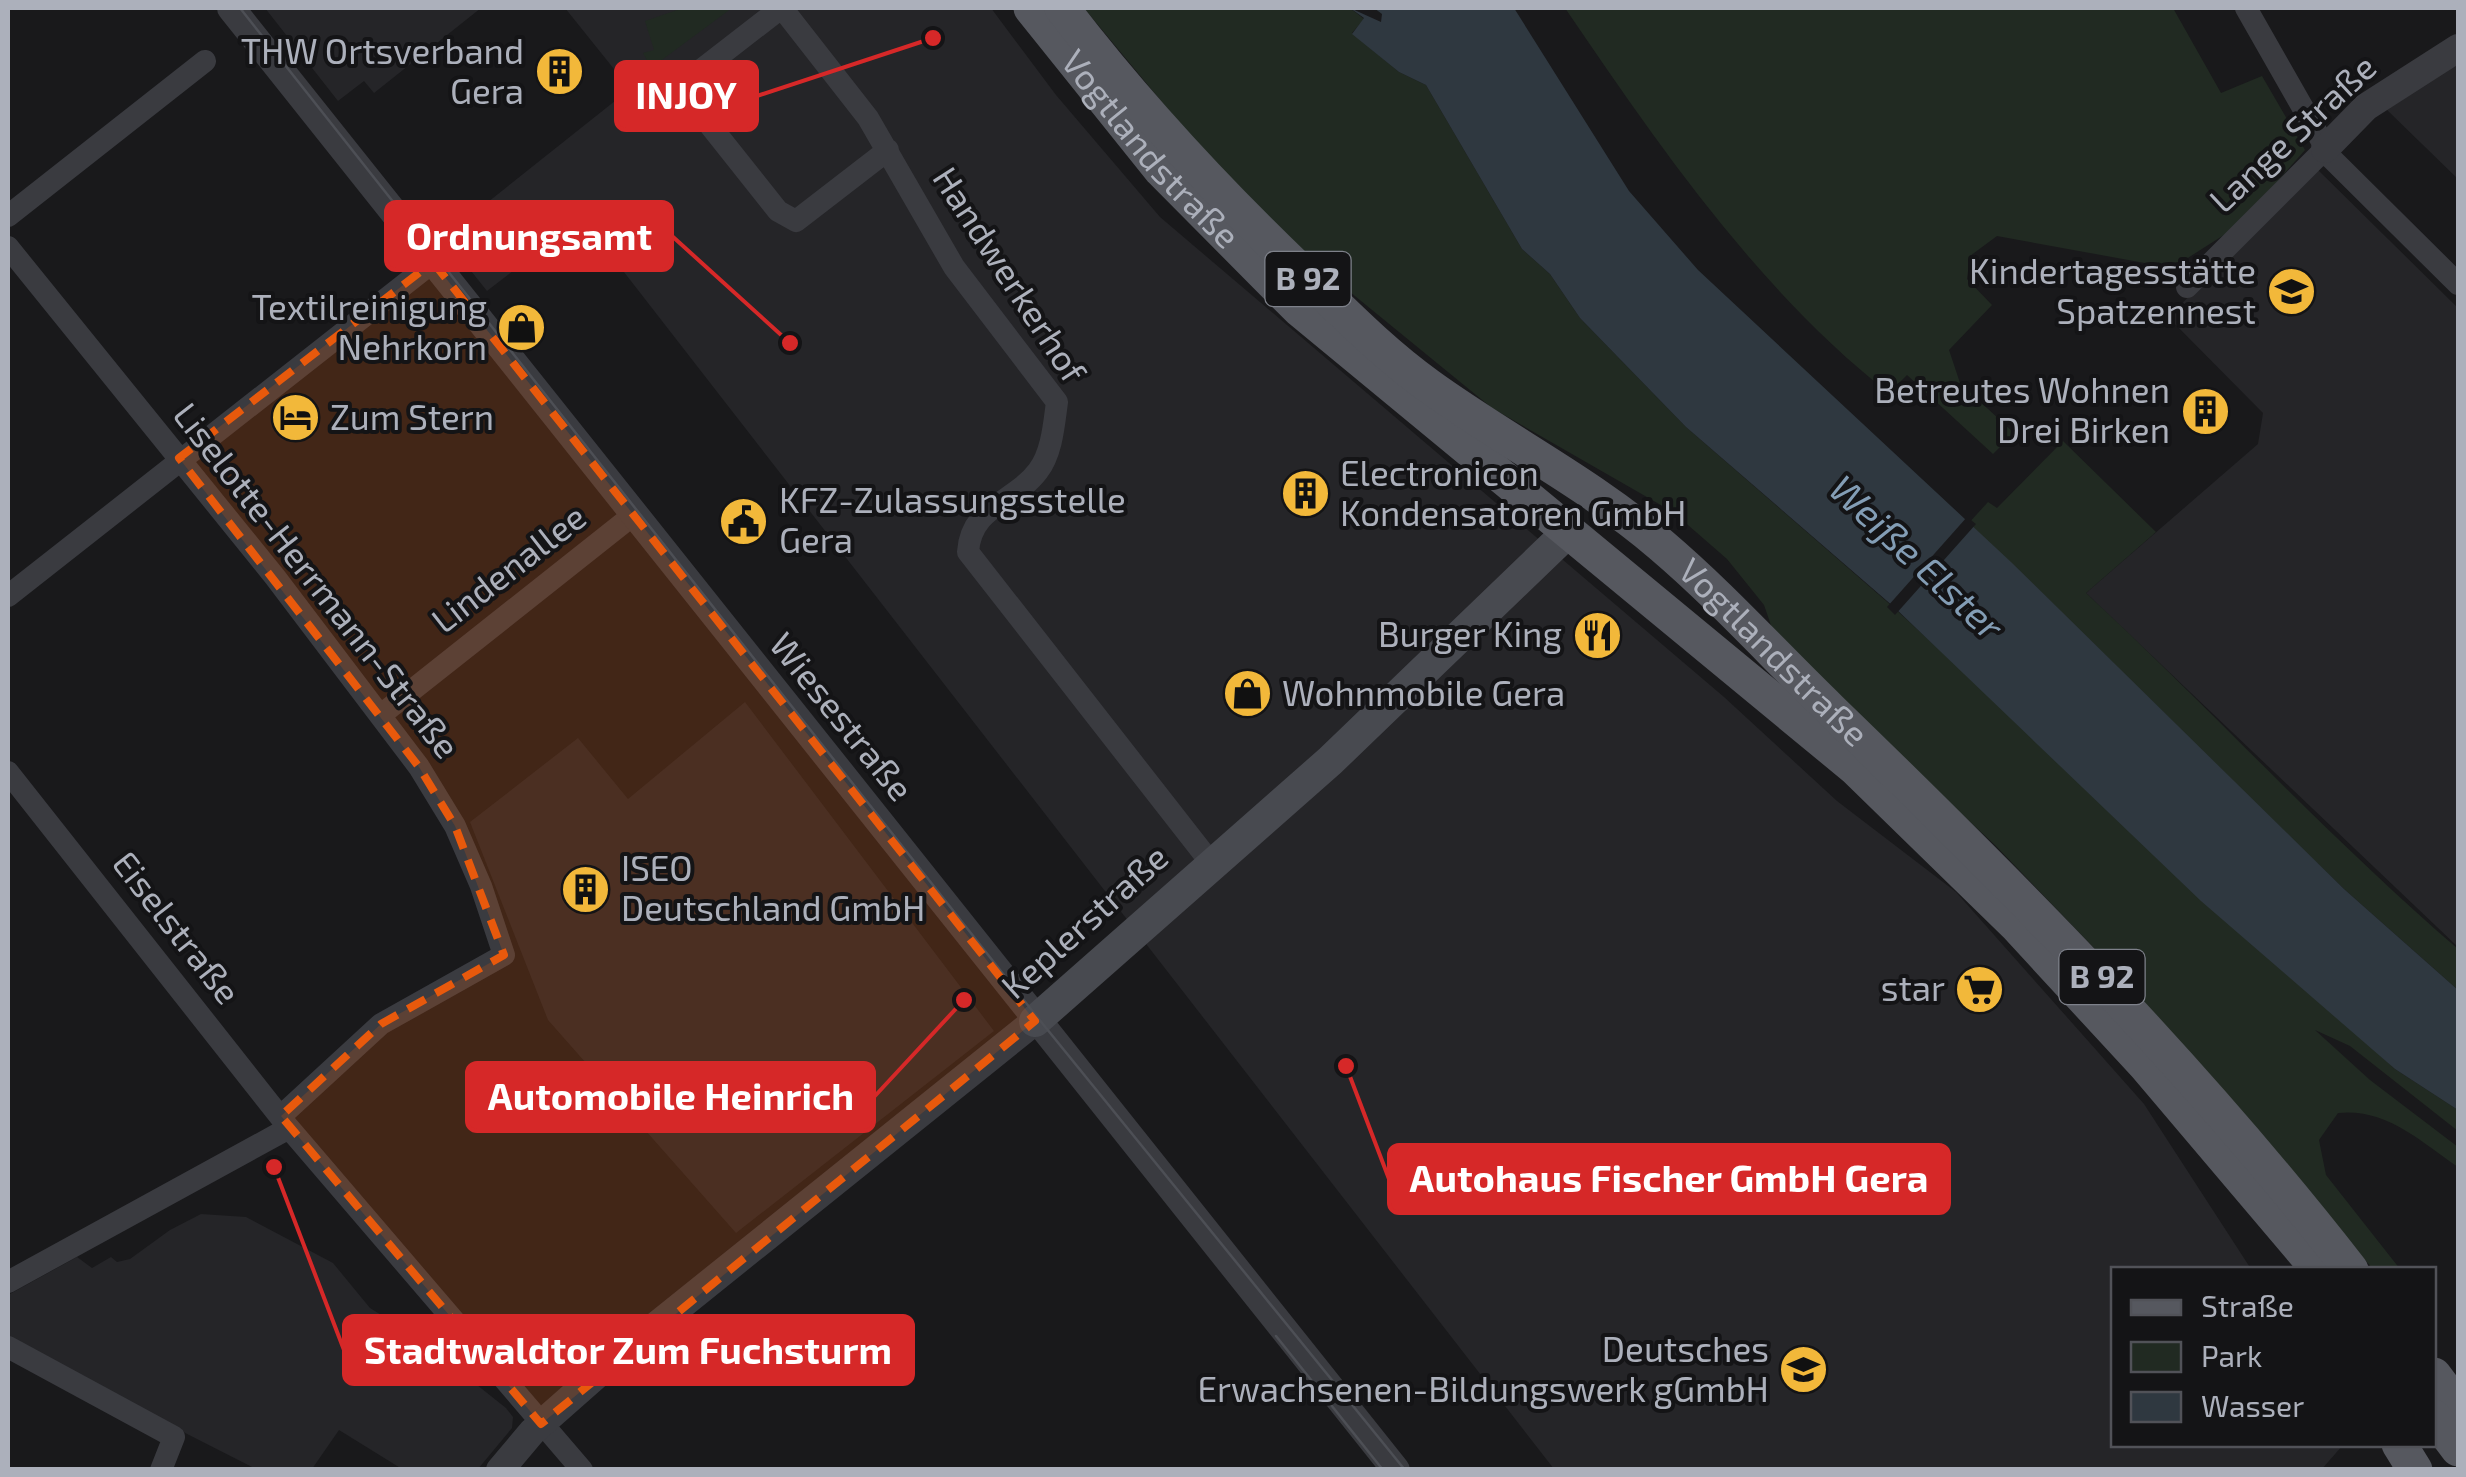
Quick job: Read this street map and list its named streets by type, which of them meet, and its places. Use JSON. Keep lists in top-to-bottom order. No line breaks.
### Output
{"streets":{"main road":["Vogtlandstraße","B 92","Keplerstraße"],"street":["Lange Straße","Handwerkerhof","Lindenallee","Liselotte-Herrmann-Straße","Wiesestraße","Eiselstraße"]},"crossings":[["Vogtlandstraße","Keplerstraße"],["Handwerkerhof","Keplerstraße"],["Lindenallee","Liselotte-Herrmann-Straße"],["Lindenallee","Wiesestraße"],["Liselotte-Herrmann-Straße","Eiselstraße"],["Wiesestraße","Keplerstraße"],["Keplerstraße","Eiselstraße"]],"water":["Weiße Elster"],"places":{"other":["INJOY","Ordnungsamt","Automobile Heinrich","Autohaus Fischer GmbH Gera","Stadtwaldtor Zum Fuchsturm"],"building":["THW Ortsverband Gera","Betreutes Wohnen Drei Birken","Electronicon Kondensatoren GmbH","ISEO Deutschland GmbH"],"school or university":["Kindertagesstätte Spatzennest","Deutsches Erwachsenen-Bildungswerk gGmbH"],"shop":["Textilreinigung Nehrkorn","Wohnmobile Gera"],"hotel":["Zum Stern"],"public building":["KFZ-Zulassungsstelle Gera"],"restaurant":["Burger King"],"supermarket":["star"]},"legend":["Straße","Park","Wasser"]}
